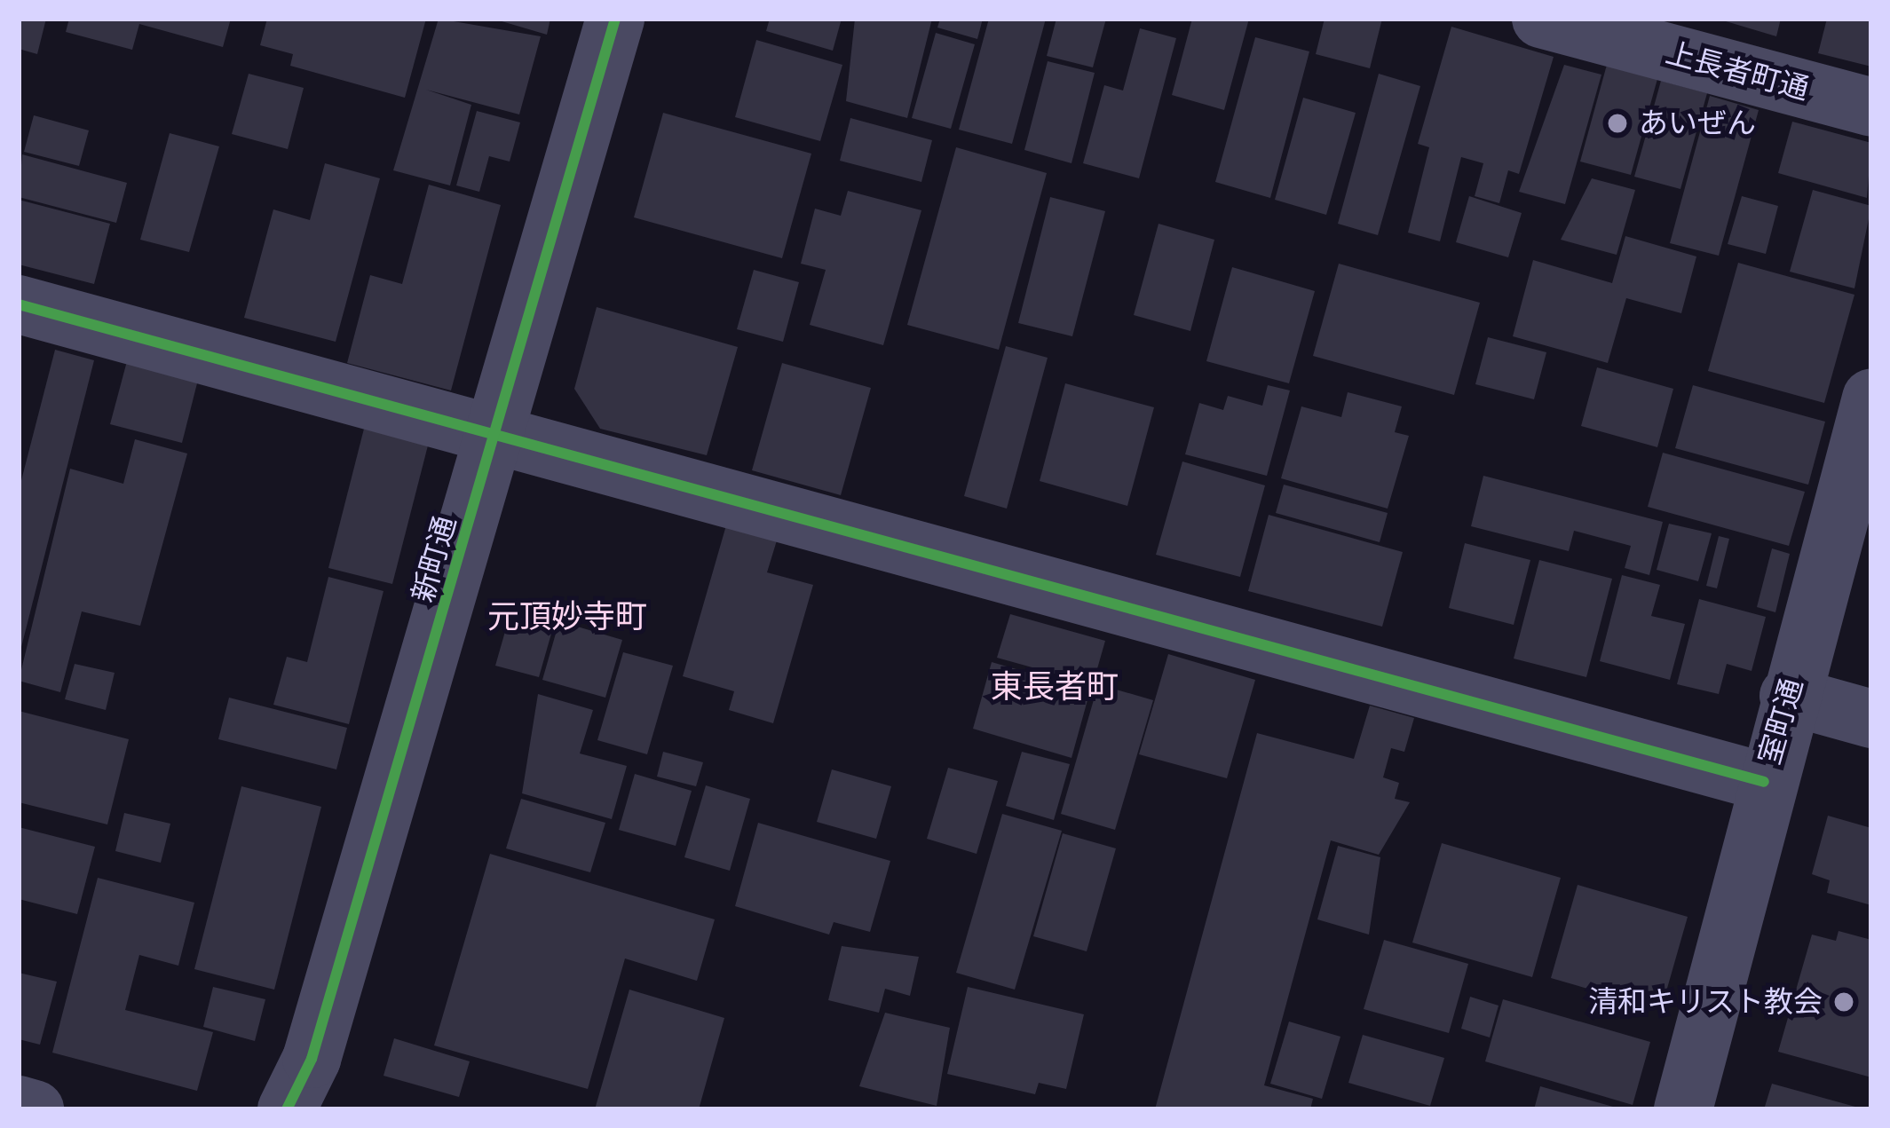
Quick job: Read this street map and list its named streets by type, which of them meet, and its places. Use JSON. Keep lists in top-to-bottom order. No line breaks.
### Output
{"streets":{"street":["上長者町通","新町通","室町通"]},"districts":["元頂妙寺町","東長者町"],"places":["あいぜん","清和キリスト教会"]}
